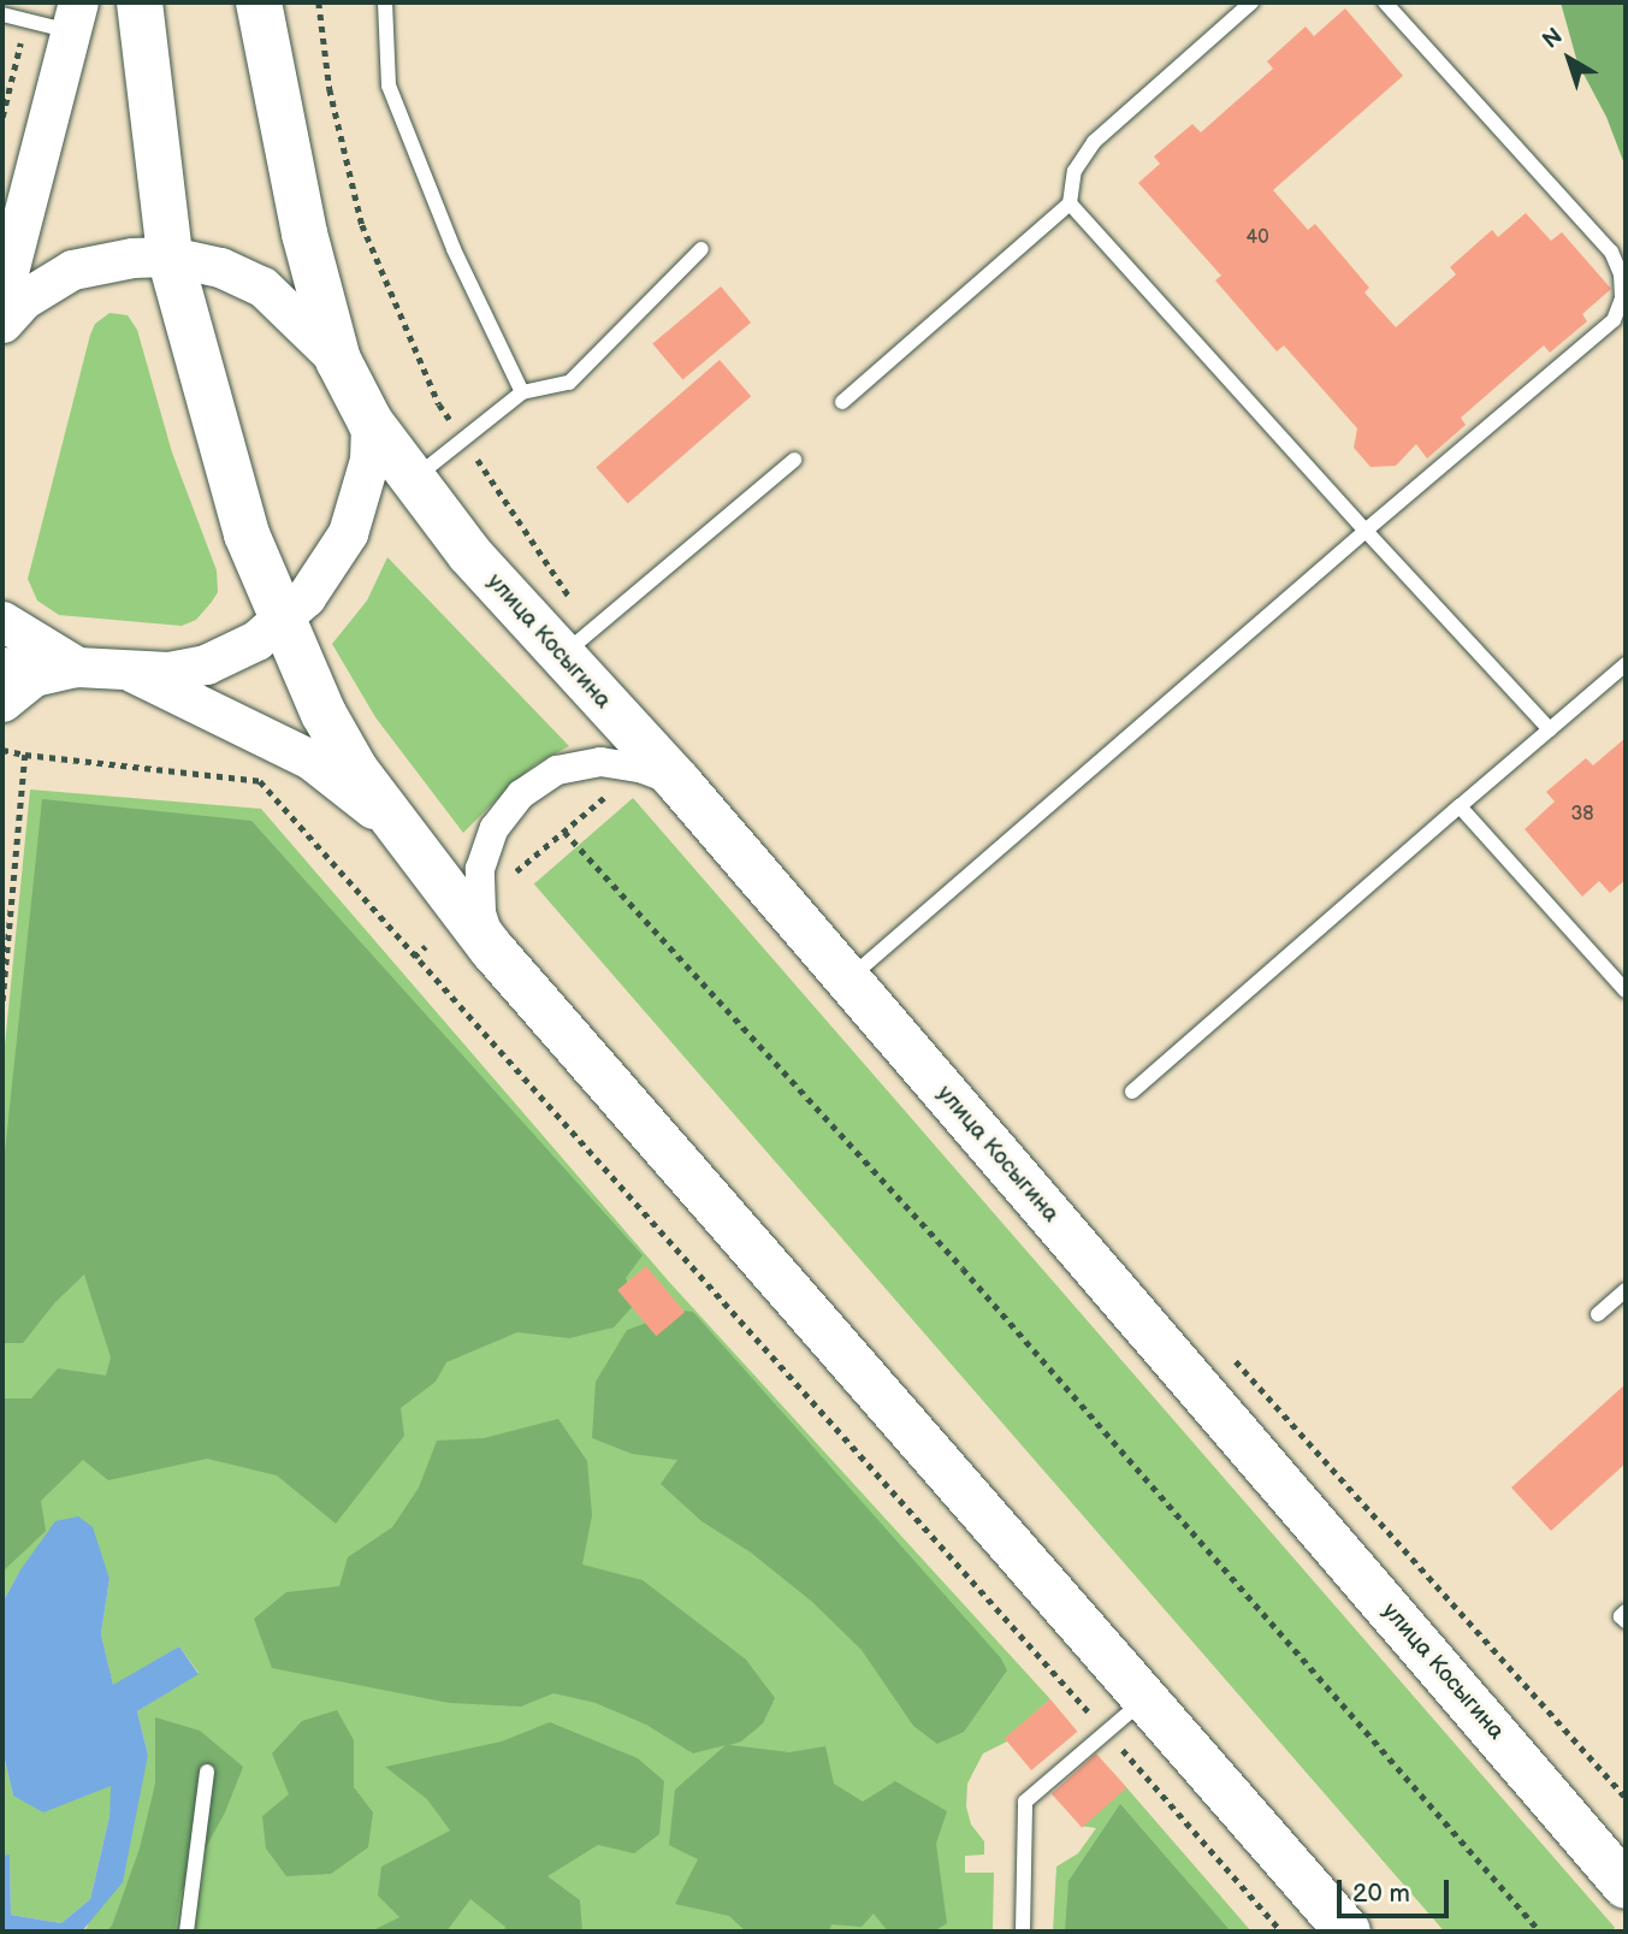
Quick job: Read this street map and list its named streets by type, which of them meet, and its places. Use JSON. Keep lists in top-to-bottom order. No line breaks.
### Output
{"streets":{"main road":["улица Косыгина"]},"house_numbers":["40","38"],"scale_bar":"20 m","north":"top left"}
